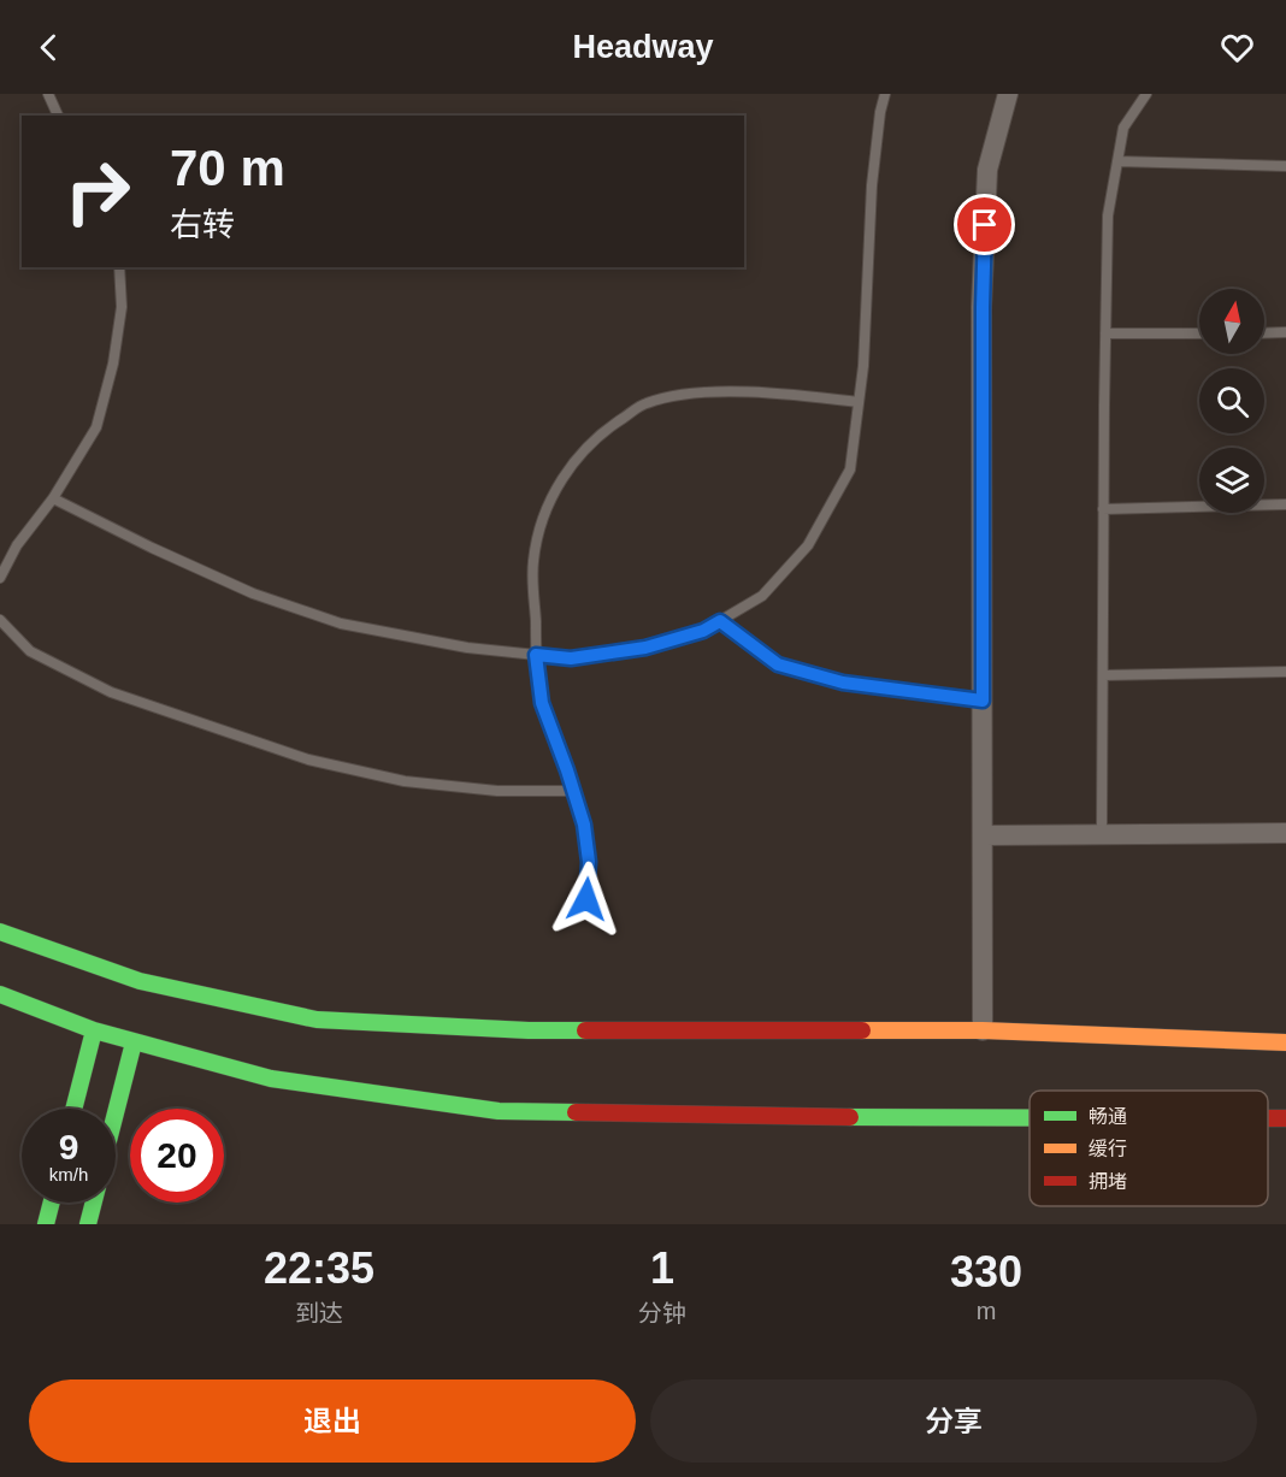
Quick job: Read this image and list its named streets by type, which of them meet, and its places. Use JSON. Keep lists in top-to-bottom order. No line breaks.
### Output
{"legend":["畅通","缓行","拥堵"],"north":"top","page":{"header":"Headway","turn":["70 m","右转"],"speed":"9 km/h","limit":"20","eta":["22:35","到达","1","分钟","330","m"],"buttons":["退出","分享"]}}
